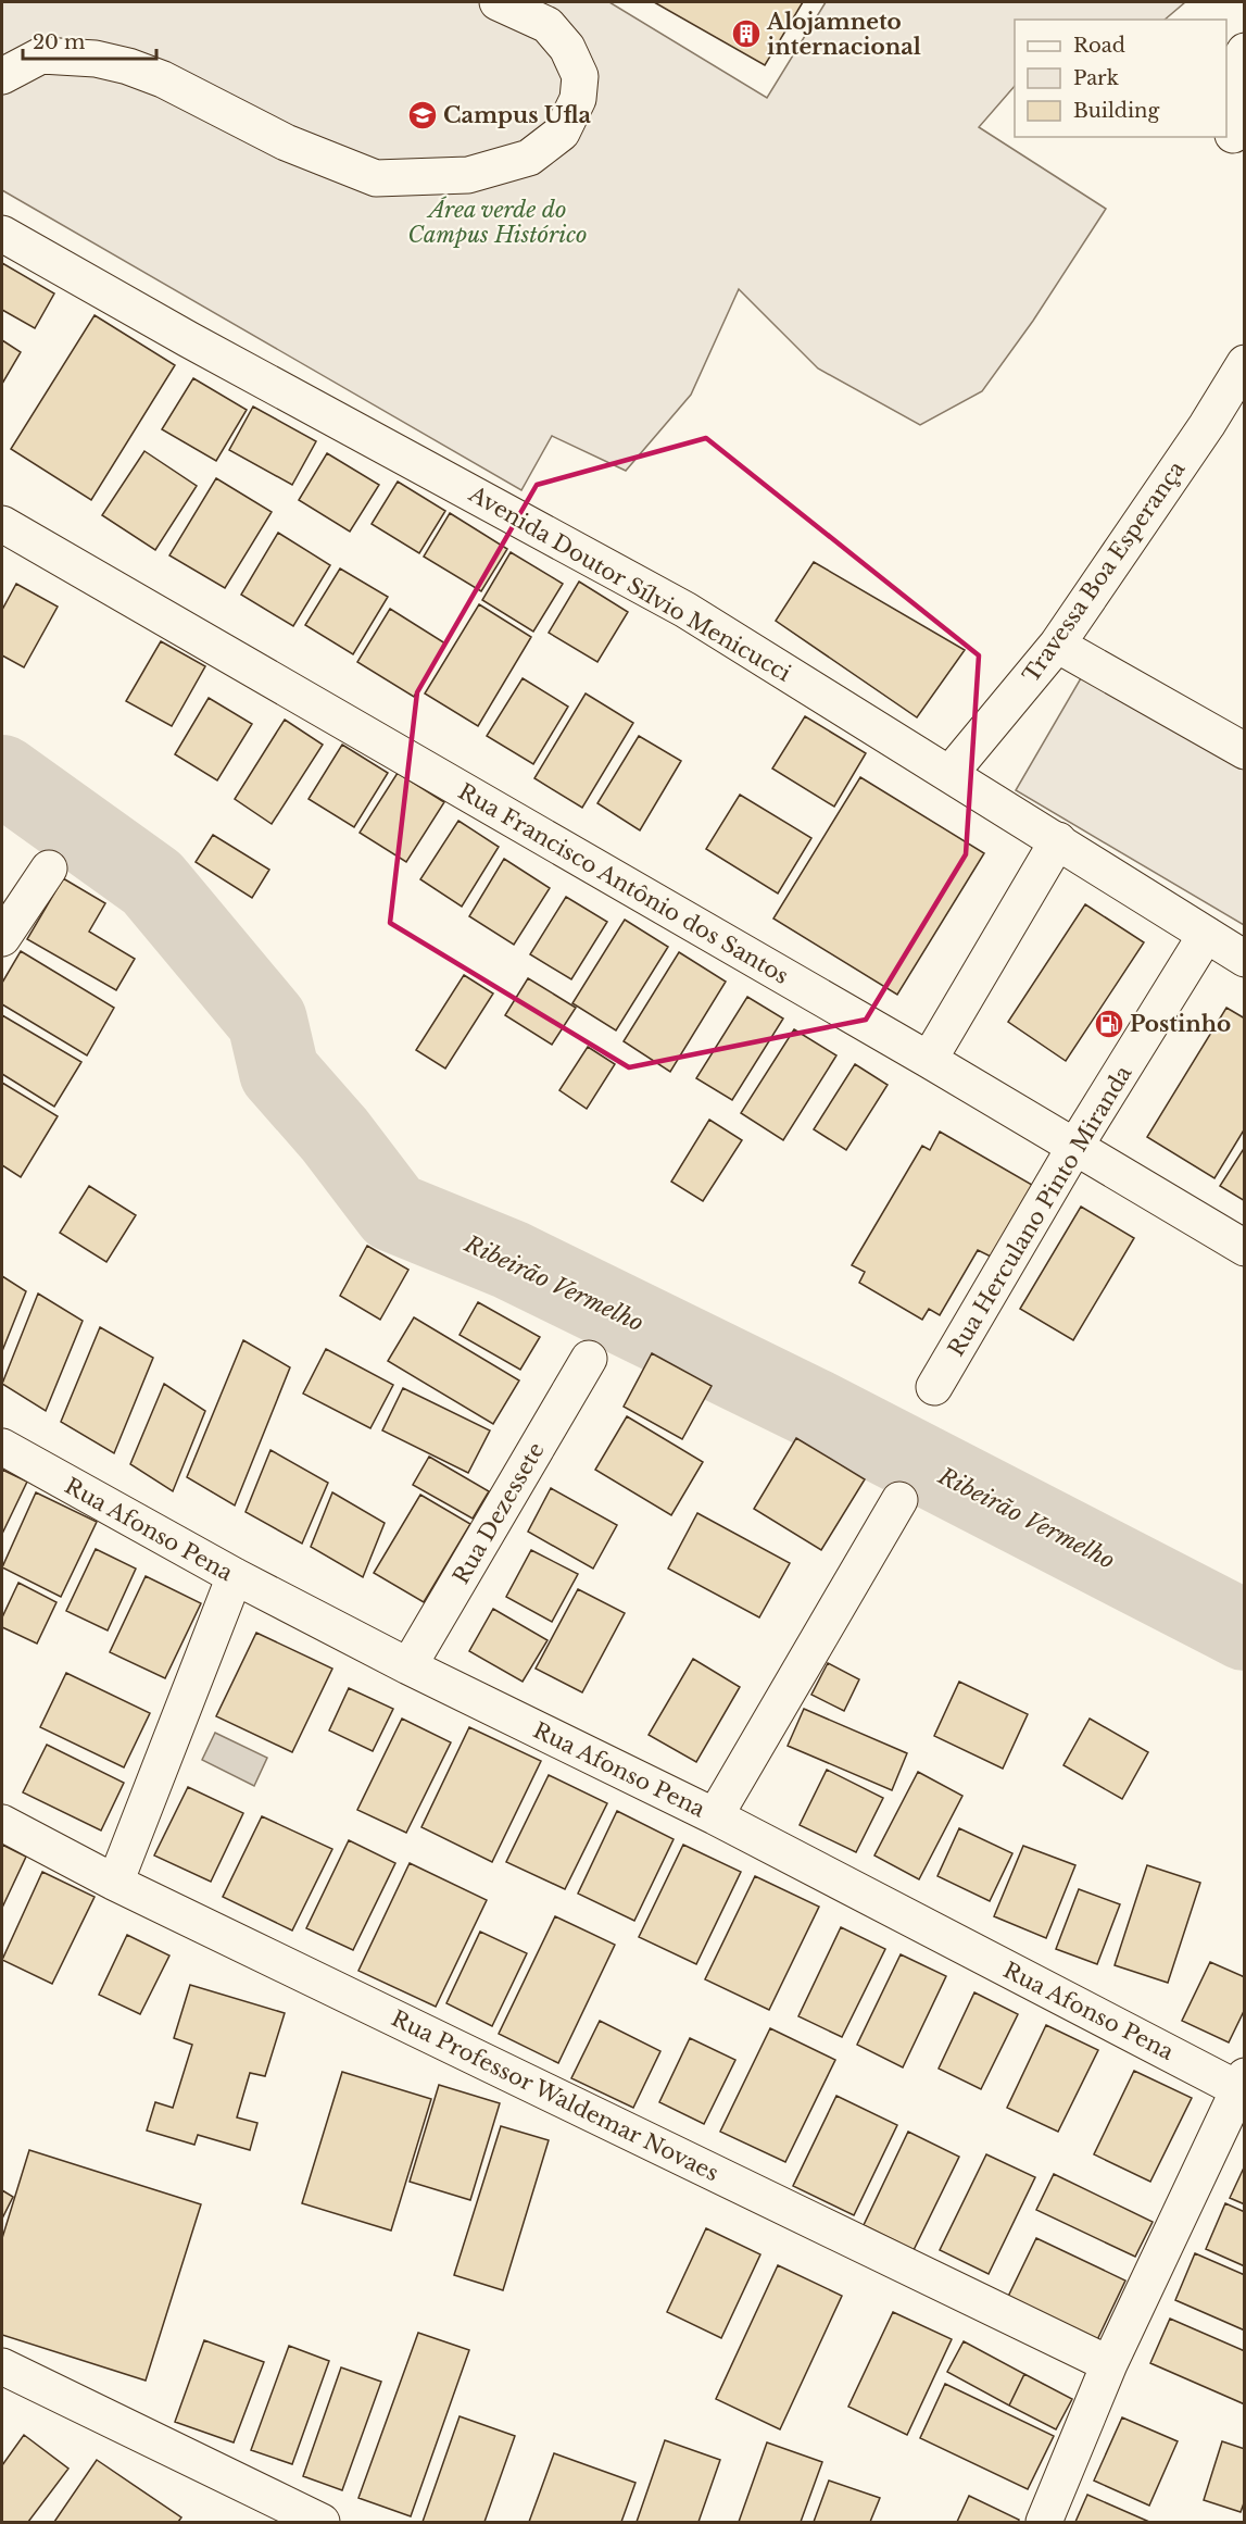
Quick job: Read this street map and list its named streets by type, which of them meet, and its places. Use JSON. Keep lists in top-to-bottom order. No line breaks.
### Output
{"streets":{"street":["Travessa Boa Esperança","Avenida Doutor Sílvio Menicucci","Rua Francisco Antônio dos Santos","Rua Herculano Pinto Miranda","Rua Dezessete","Rua Afonso Pena","Rua Professor Waldemar Novaes"]},"crossings":[["Travessa Boa Esperança","Avenida Doutor Sílvio Menicucci"],["Avenida Doutor Sílvio Menicucci","Rua Herculano Pinto Miranda"],["Rua Francisco Antônio dos Santos","Rua Herculano Pinto Miranda"],["Rua Dezessete","Rua Afonso Pena"]],"water":["Ribeirão Vermelho"],"parks":["Área verde do Campus Histórico"],"places":{"building":["Alojamneto internacional"],"school or university":["Campus Ufla"],"fuel station":["Postinho"]},"legend":["Road","Park","Building"],"scale_bar":"20 m"}
